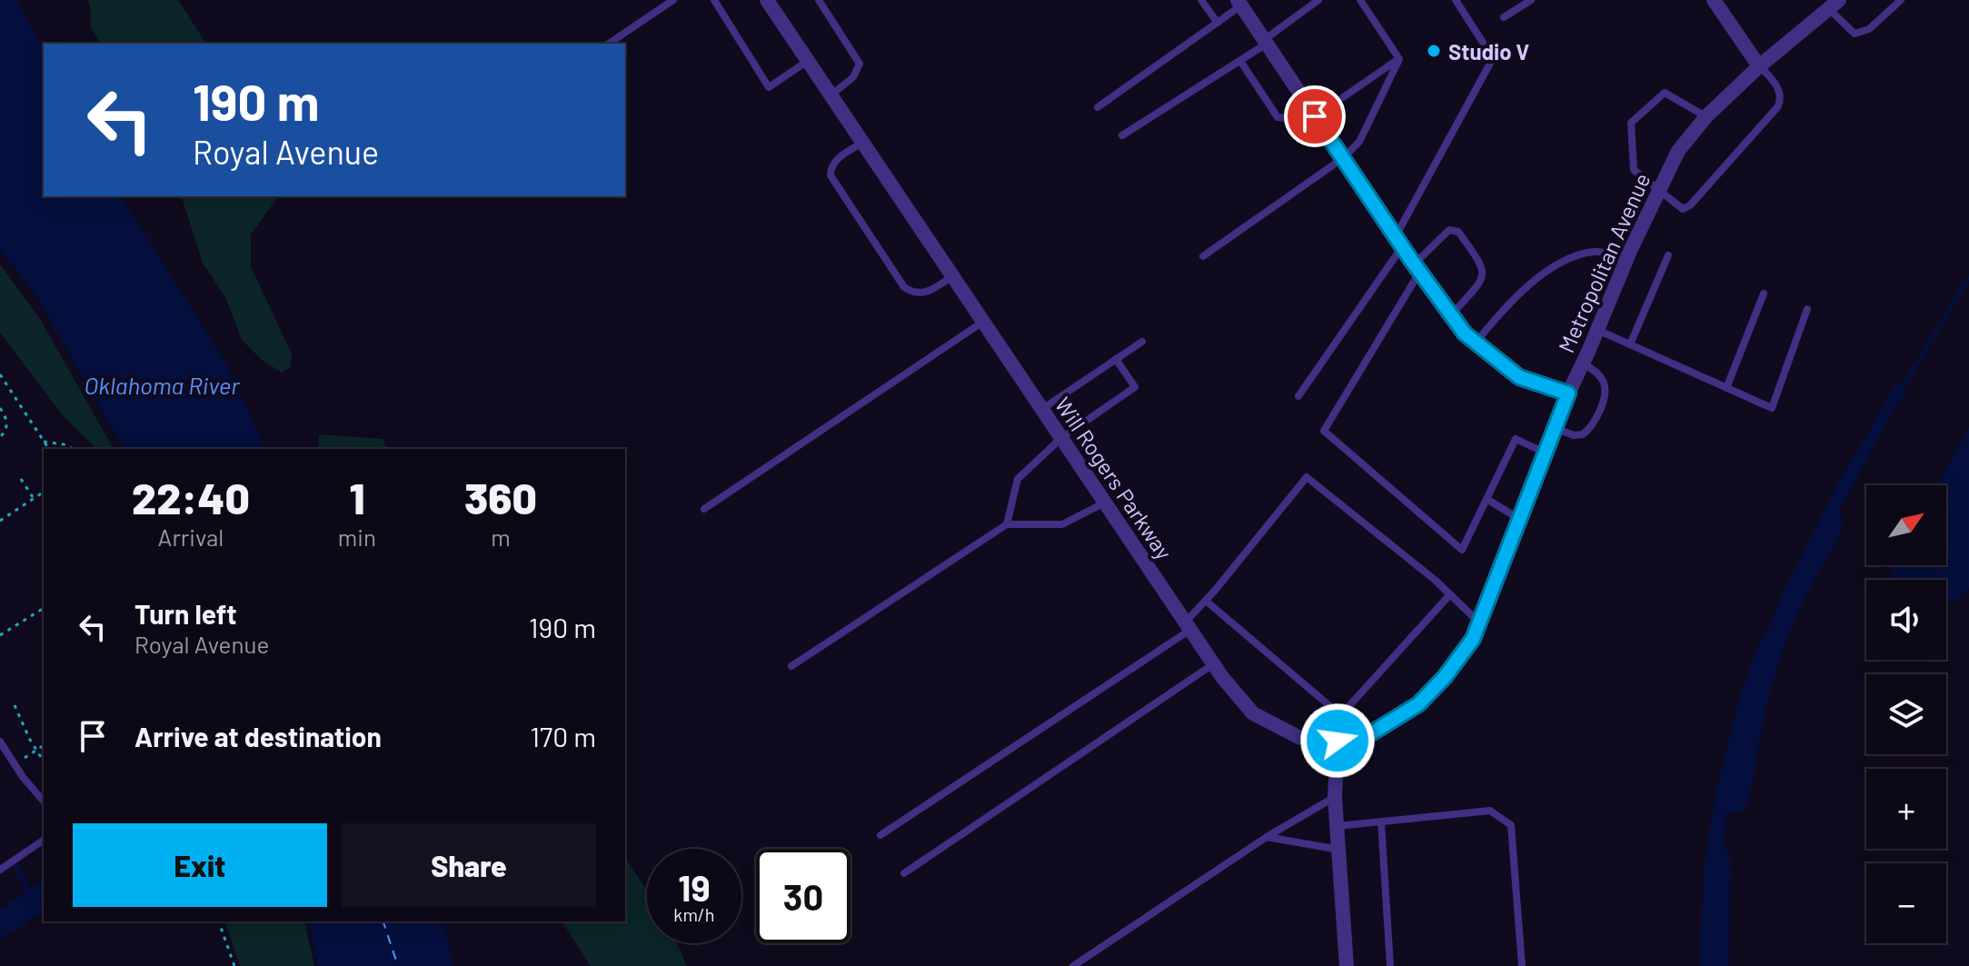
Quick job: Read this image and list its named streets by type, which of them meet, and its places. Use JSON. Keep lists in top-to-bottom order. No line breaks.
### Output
{"streets":{"street":["Metropolitan Avenue","Will Rogers Parkway"]},"crossings":[["Metropolitan Avenue","Will Rogers Parkway"]],"water":["Oklahoma River"],"places":["Studio V"],"north":"top right","page":{"turn":["190 m","Royal Avenue"],"eta":["22:40","Arrival","1","min","360","m"],"map_buttons":["+","−"],"list":[{"name":"Turn left","note":"Royal Avenue","value":"190 m"},{"name":"Arrive at destination","value":"170 m"}],"buttons":["Exit","Share"],"speed":"19 km/h","limit":"30"}}
